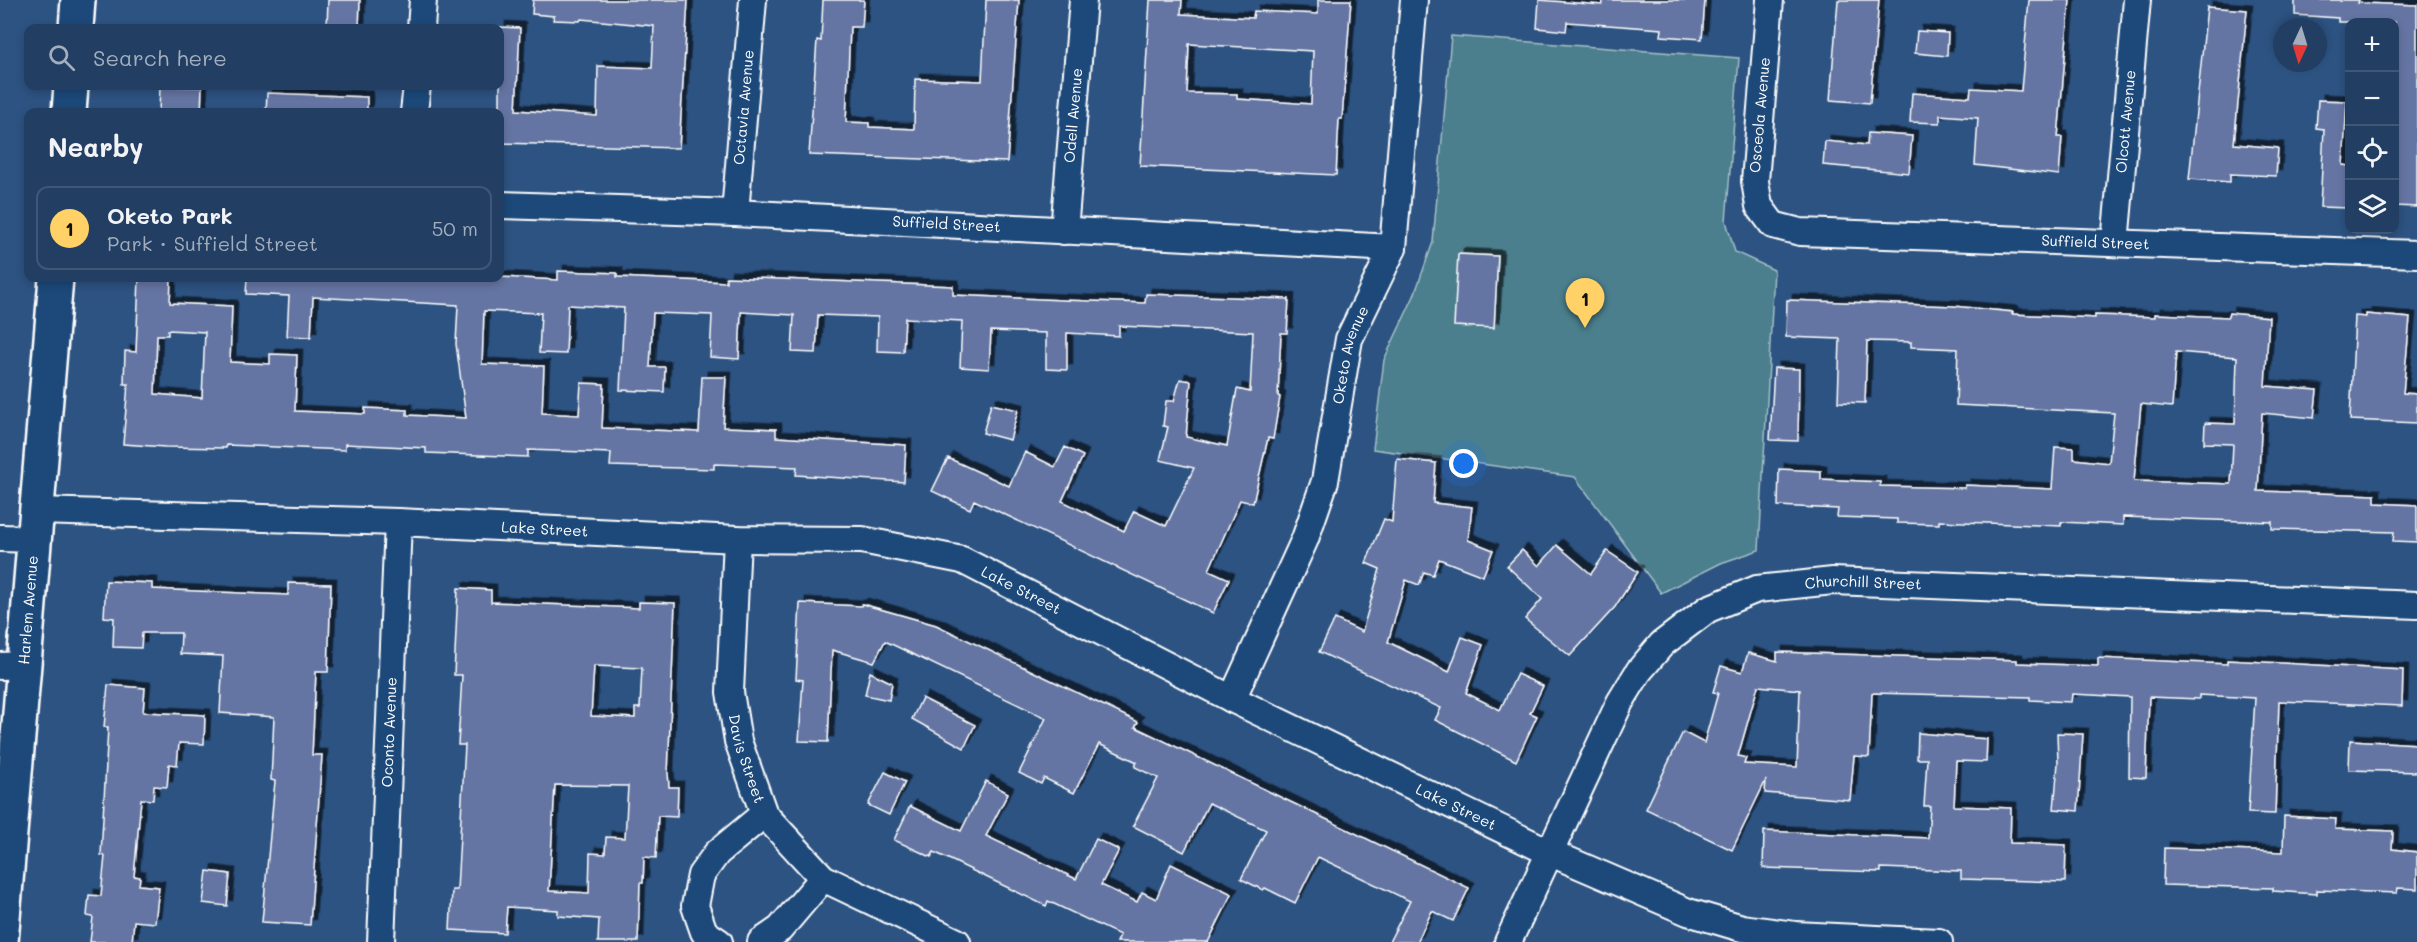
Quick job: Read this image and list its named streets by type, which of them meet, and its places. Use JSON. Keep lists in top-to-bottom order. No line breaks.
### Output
{"streets":{"main road":["Harlem Avenue"],"street":["Octavia Avenue","Odell Avenue","Osceola Avenue","Olcott Avenue","Suffield Street","Oketo Avenue","Lake Street","Churchill Street","Oconto Avenue","Davis Street"]},"crossings":[["Octavia Avenue","Suffield Street"],["Odell Avenue","Suffield Street"],["Osceola Avenue","Suffield Street"],["Olcott Avenue","Suffield Street"],["Suffield Street","Oketo Avenue"],["Oketo Avenue","Lake Street"],["Lake Street","Churchill Street"],["Lake Street","Harlem Avenue"],["Lake Street","Oconto Avenue"],["Lake Street","Davis Street"]],"north":"bottom","page":{"map_buttons":["+","−"],"search":"Search here","heading":"Nearby","list":[{"mark":"1","name":"Oketo Park","note":"Park · Suffield Street","value":"50 m"}],"pins":"1"}}
